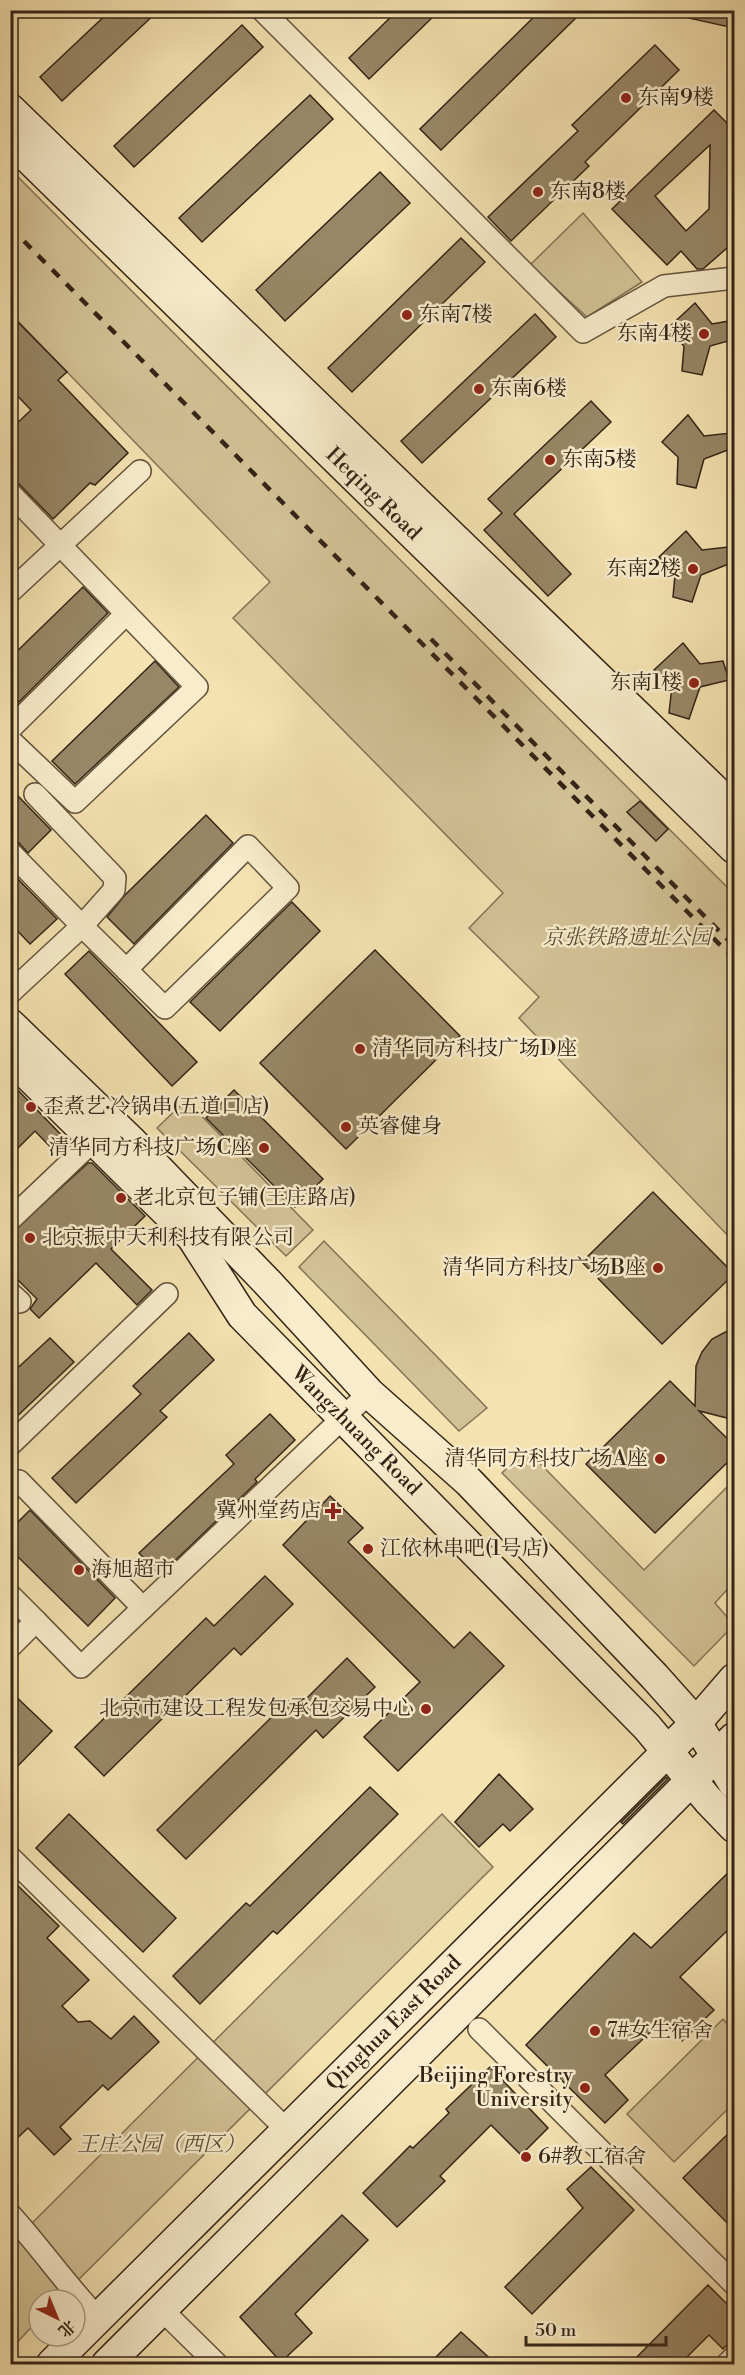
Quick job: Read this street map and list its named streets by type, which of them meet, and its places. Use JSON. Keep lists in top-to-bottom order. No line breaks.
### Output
{"streets":{"main road":["Heqing Road","Wangzhuang Road","Qinghua East Road"]},"crossings":[["Wangzhuang Road","Qinghua East Road"]],"parks":["京张铁路遗址公园","王庄公园（西区）"],"places":{"other":["东南9楼","东南8楼","东南7楼","东南4楼","东南6楼","东南5楼","东南2楼","东南1楼","清华同方科技广场D座","歪煮艺·冷锅串(五道口店)","英睿健身","清华同方科技广场C座","老北京包子铺(王庄路店)","北京振中天利科技有限公司","清华同方科技广场B座","清华同方科技广场A座","江依林串吧(1号店)","海旭超市","北京市建设工程发包承包交易中心","7#女生宿舍","Beijing Forestry University","6#教工宿舍"],"health":["冀州堂药店"]},"scale_bar":"50 m","north":"bottom right"}
